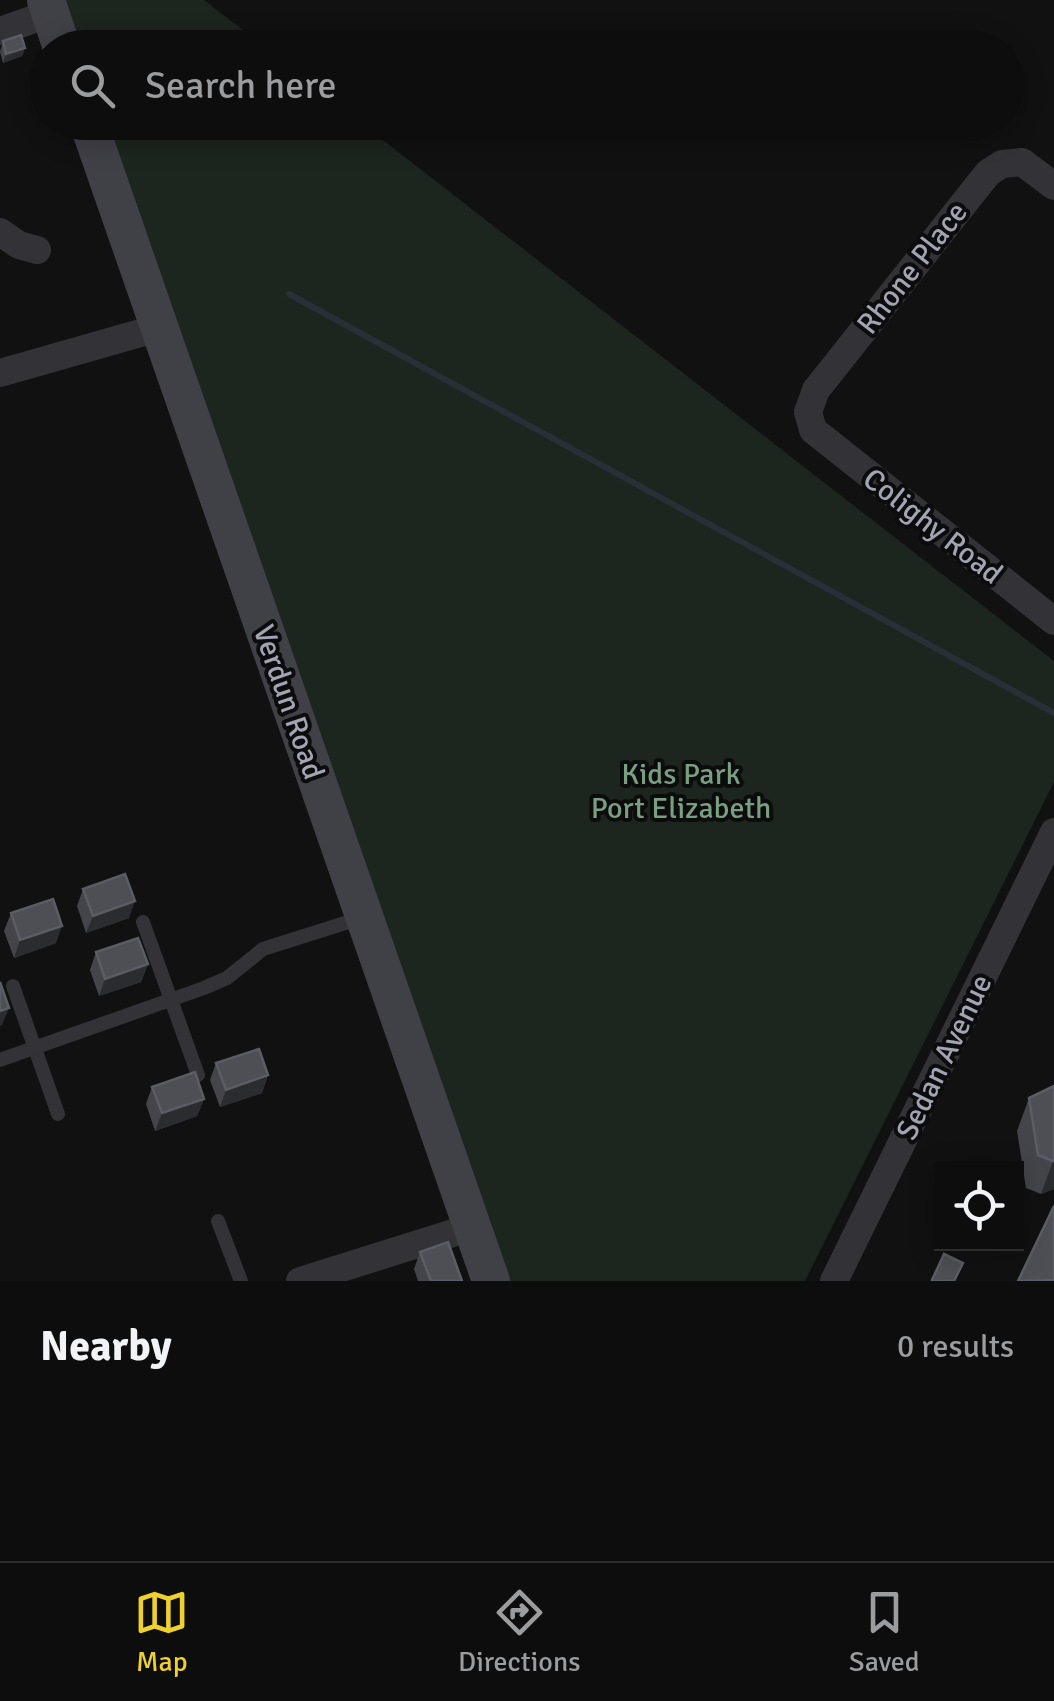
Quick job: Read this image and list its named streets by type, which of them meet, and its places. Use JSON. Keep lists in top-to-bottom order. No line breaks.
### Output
{"streets":{"street":["Rhone Place","Colighy Road","Verdun Road","Sedan Avenue"]},"crossings":[["Rhone Place","Colighy Road"]],"parks":["Kids Park Port Elizabeth"],"page":{"search":"Search here","heading":["Nearby","0 results"],"nav":["Map","Directions","Saved"]}}
